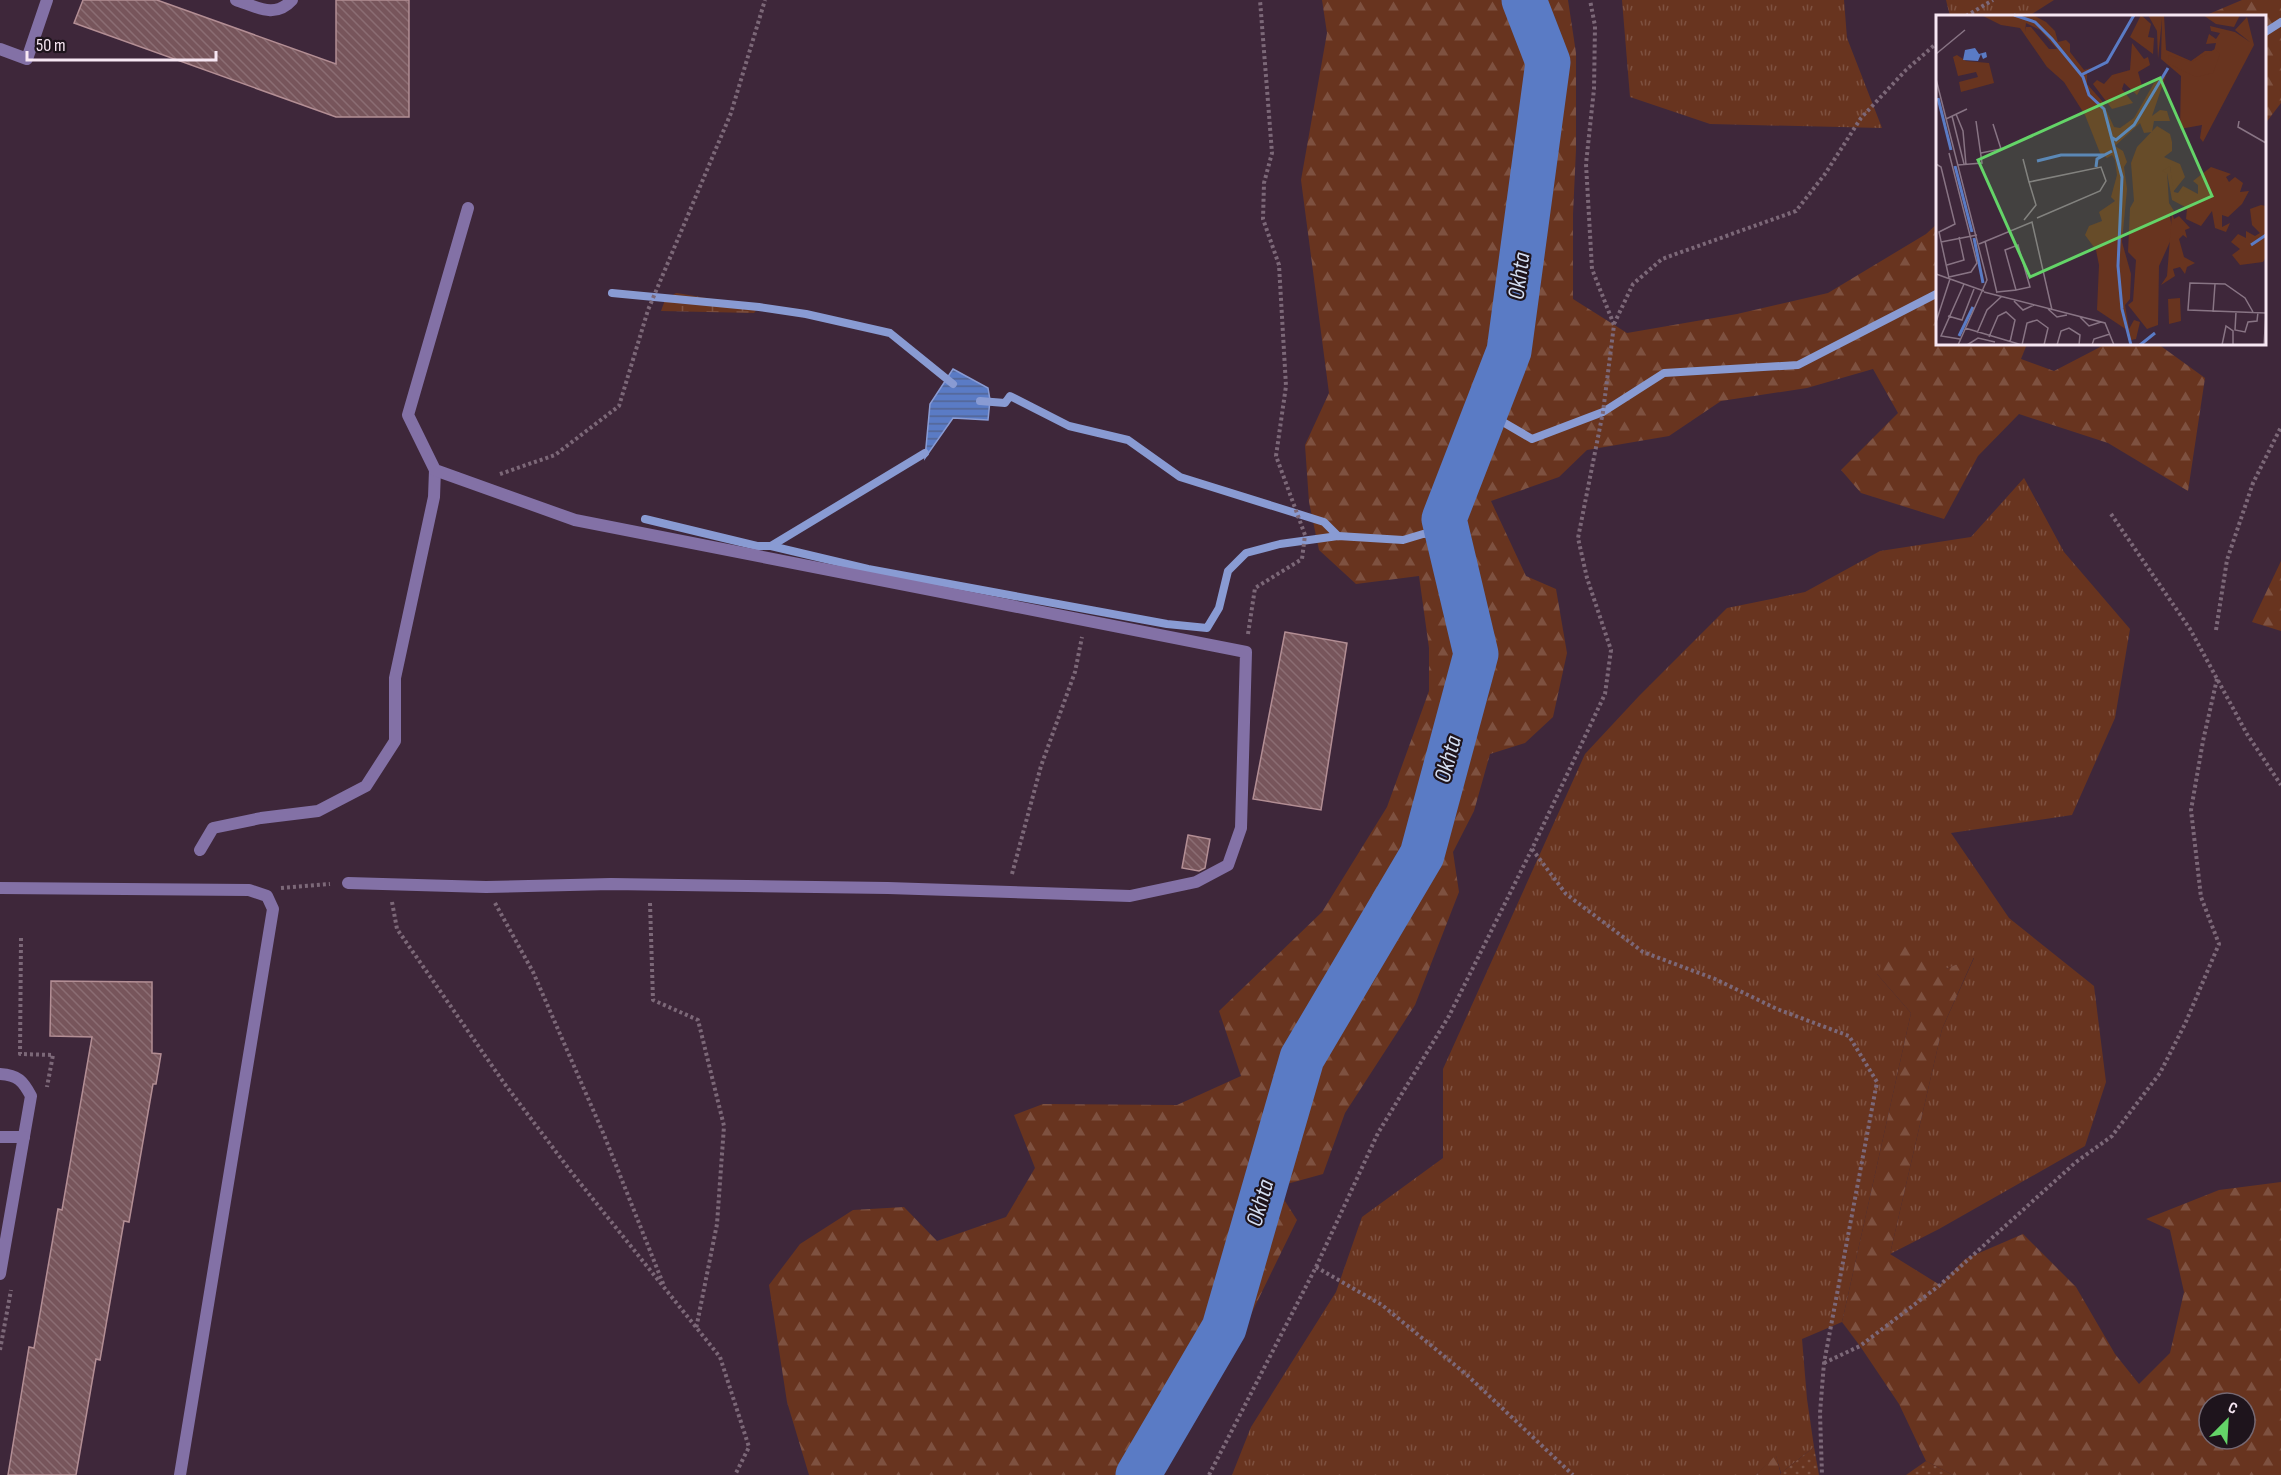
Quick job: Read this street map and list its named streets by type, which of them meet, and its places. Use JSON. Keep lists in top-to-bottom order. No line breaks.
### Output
{"water":["Okhta"],"scale_bar":"50 m","north":"top right"}
